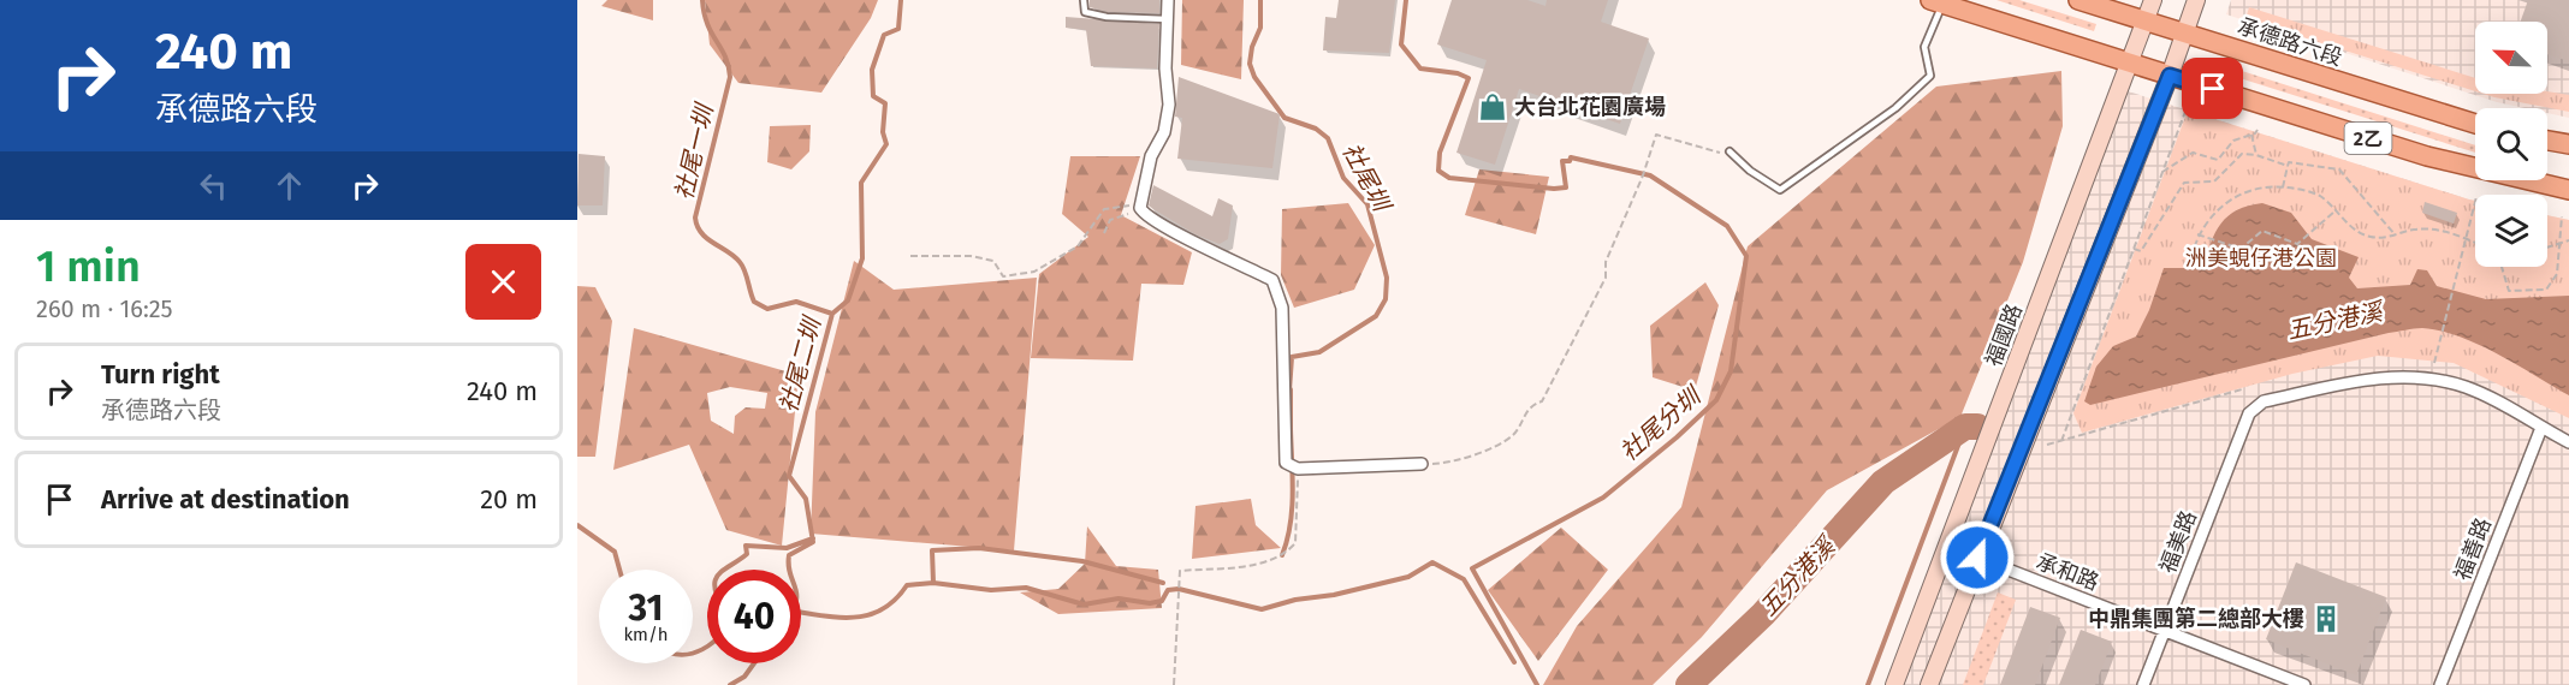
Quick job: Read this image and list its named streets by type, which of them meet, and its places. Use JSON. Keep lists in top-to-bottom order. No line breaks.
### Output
{"streets":{"main road":["承德路六段","2乙"],"street":["福國路","福美路","福善路","承和路"]},"crossings":[["承德路六段","福國路"],["2乙","福國路"],["福美路","福善路"],["福美路","承和路"]],"water":["社尾一圳","社尾圳","五分港溪","社尾二圳","社尾分圳"],"parks":["洲美蜆仔港公園"],"places":{"shop":["大台北花園廣場"],"building":["中鼎集團第二總部大樓"]},"north":"top left","page":{"turn":["240 m","承德路六段"],"heading":["1 min","260 m · 16:25"],"list":[{"name":"Turn right","note":"承德路六段","value":"240 m"},{"name":"Arrive at destination","value":"20 m"}],"speed":"31 km/h","limit":"40"}}
